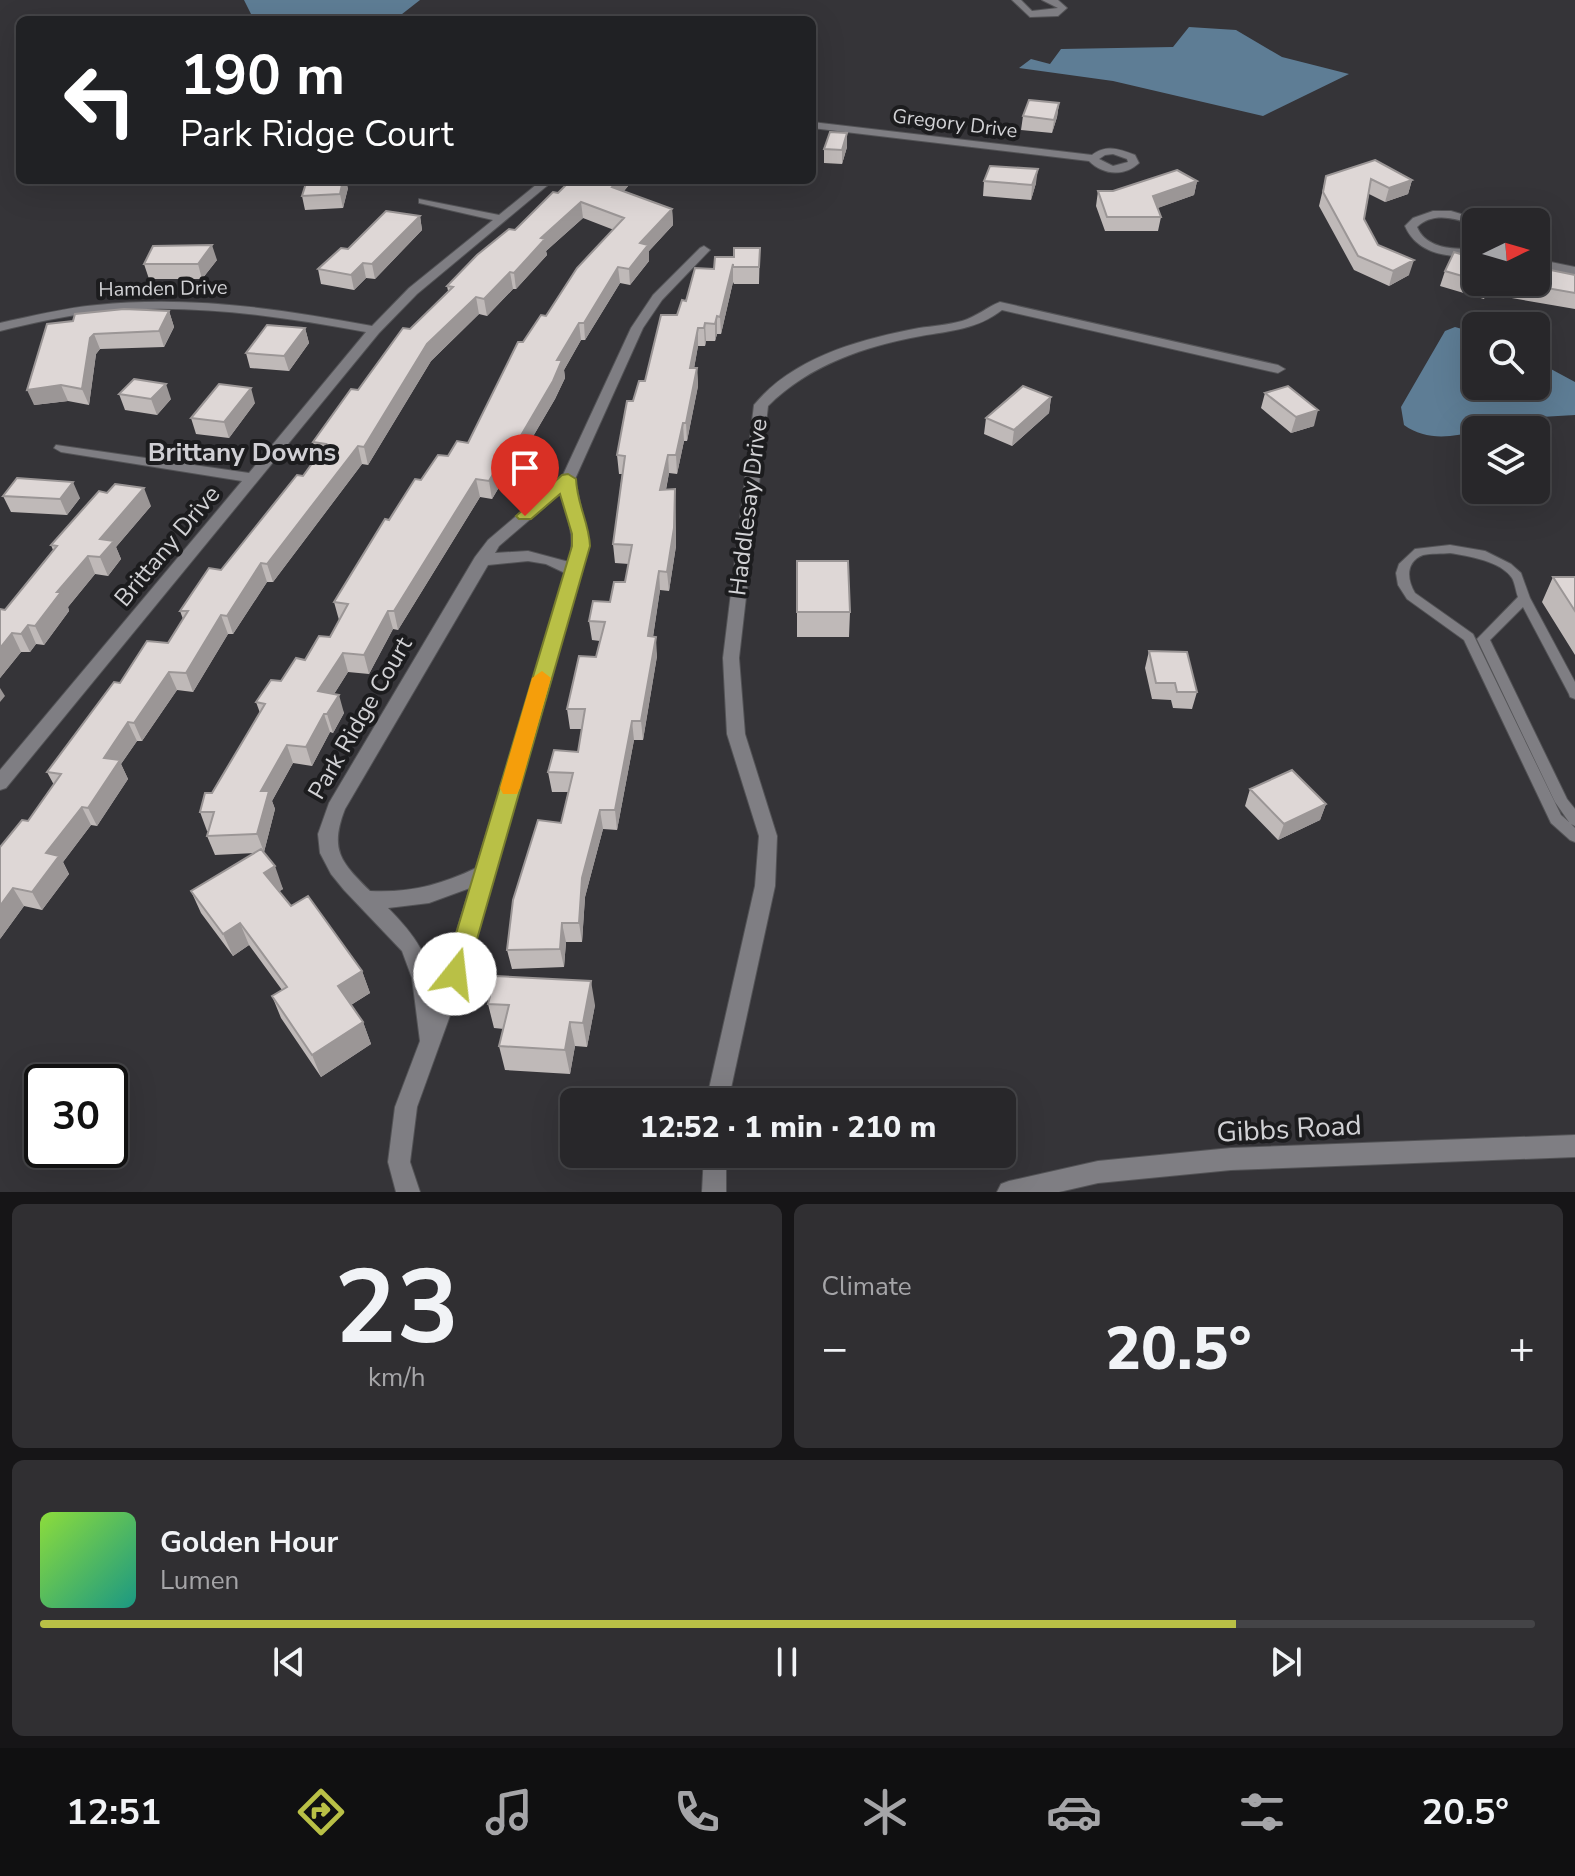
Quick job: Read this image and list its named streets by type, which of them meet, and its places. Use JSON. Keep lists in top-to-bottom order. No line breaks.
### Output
{"streets":{"street":["Gregory Drive","Hamden Drive","Haddlesay Drive","Brittany Drive","Park Ridge Court","Gibbs Road"]},"crossings":[["Hamden Drive","Brittany Drive"]],"districts":["Brittany Downs"],"north":"right","page":{"turn":["190 m","Park Ridge Court"],"limit":"30","trip":"12:52 · 1 min · 210 m","tile":[["23","km/h"],"Climate"],"heat":["−","20.5°","+"],"song":["Golden Hour","Lumen"],"tabs":["12:51","20.5°"]}}
